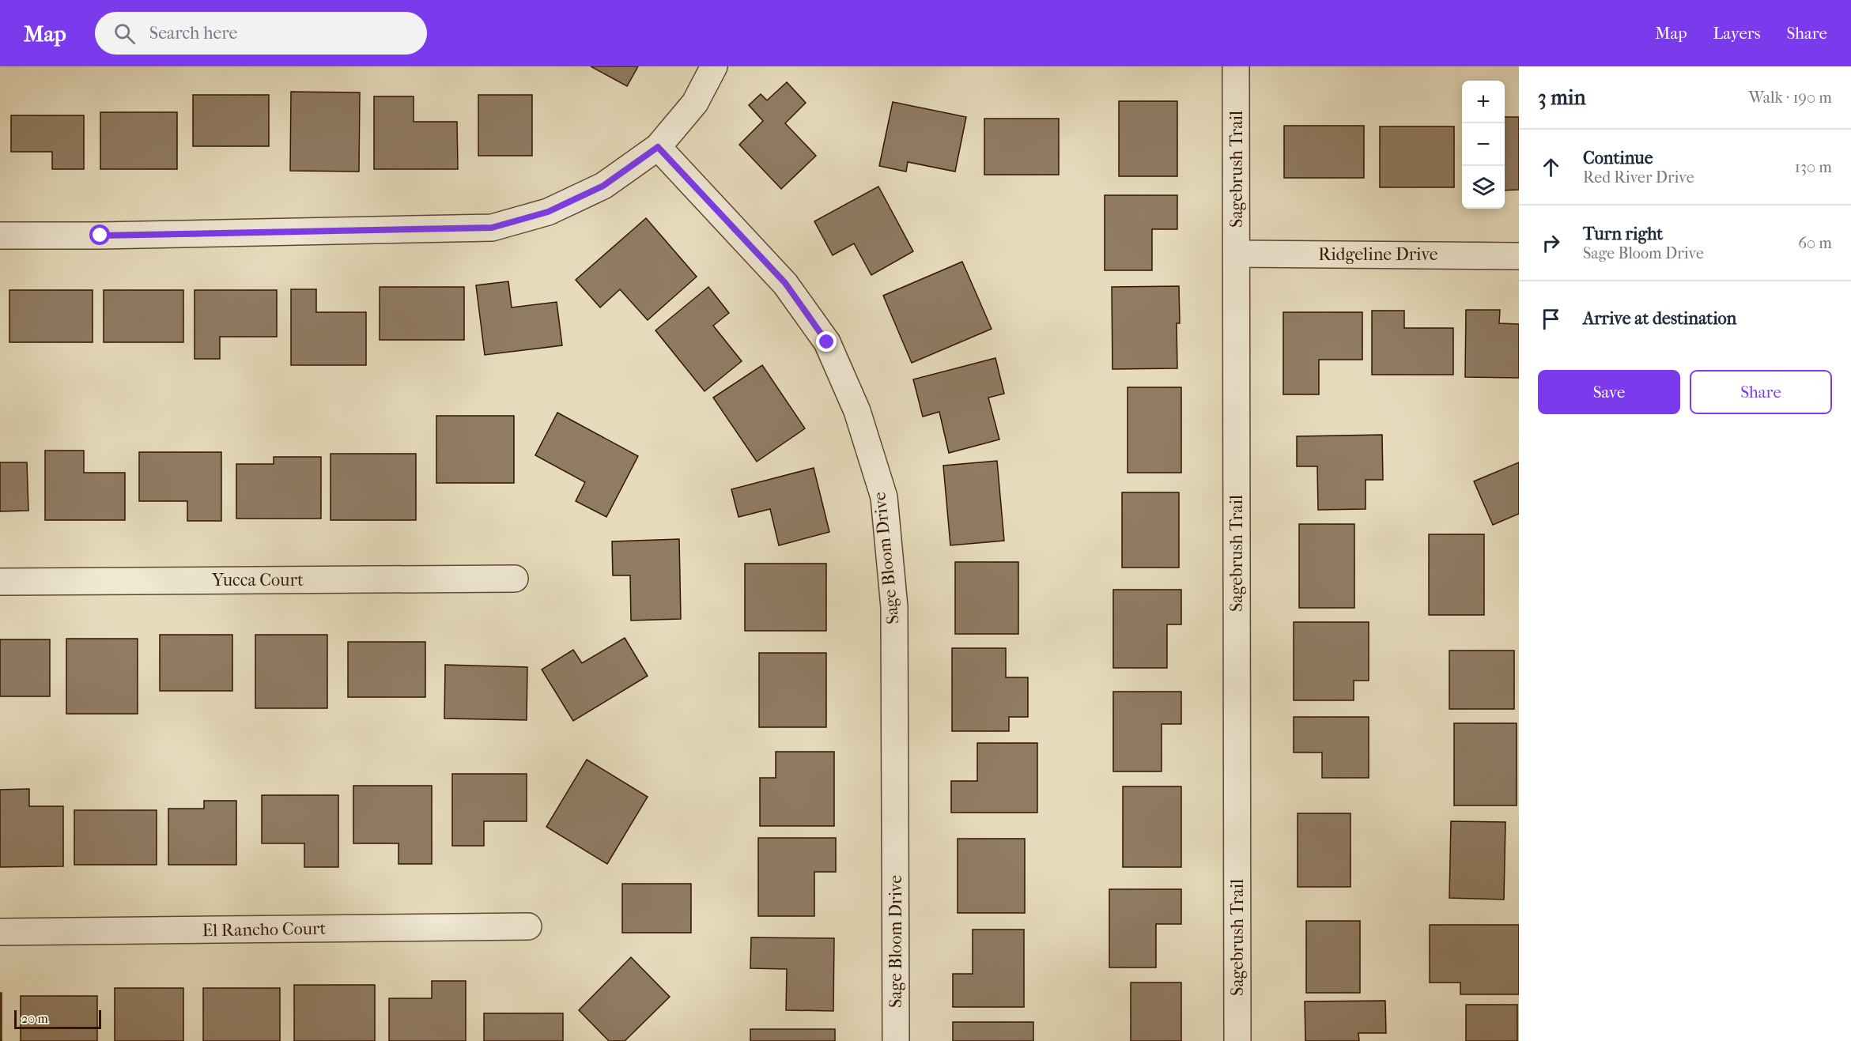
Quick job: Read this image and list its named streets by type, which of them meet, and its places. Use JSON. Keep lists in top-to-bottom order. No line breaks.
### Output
{"streets":{"street":["Sagebrush Trail","Ridgeline Drive","Sage Bloom Drive","Yucca Court","El Rancho Court"]},"crossings":[["Sagebrush Trail","Ridgeline Drive"]],"scale_bar":"20 m","page":{"header":"Map","search":"Search here","nav":["Map","Layers","Share"],"heading":["3 min","Walk · 190 m"],"map_buttons":["+","−"],"list":[["Continue","Red River Drive","130 m"],["Turn right","Sage Bloom Drive","60 m"],"Arrive at destination"],"buttons":["Save","Share"],"scale":"20 m"}}
